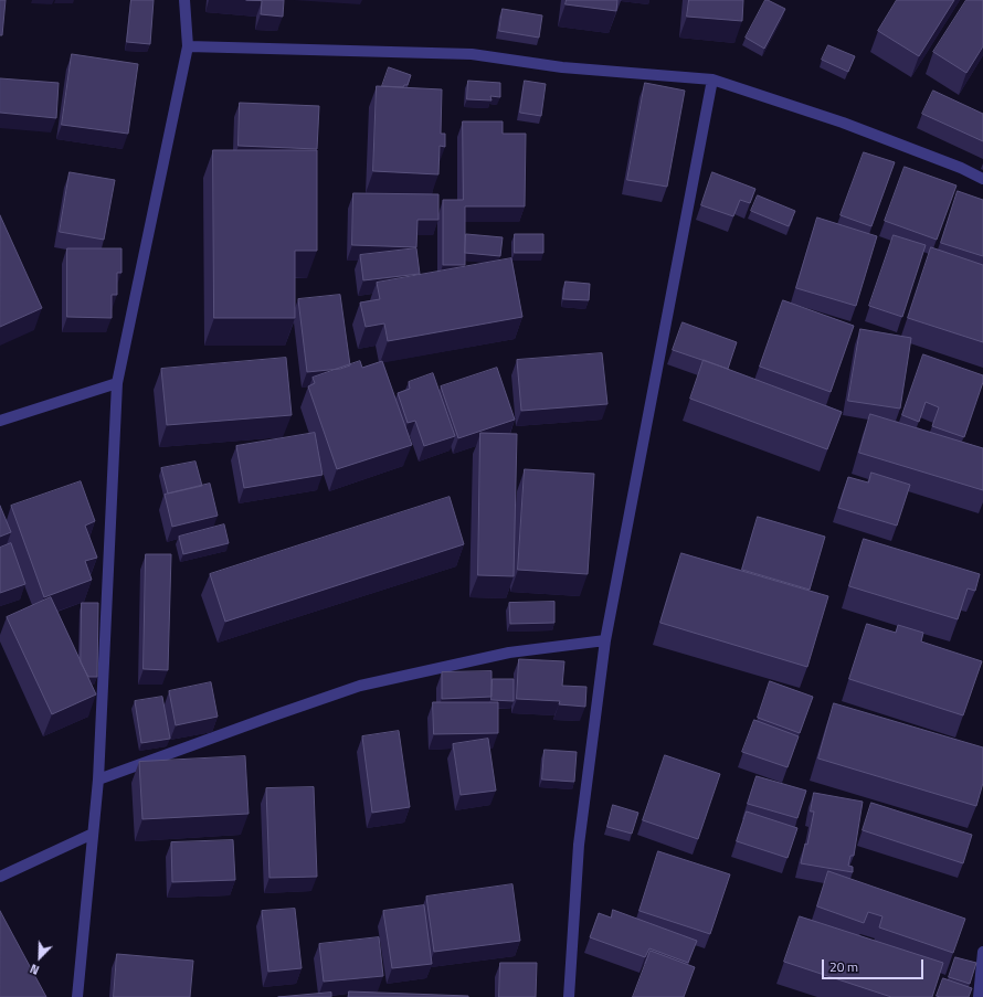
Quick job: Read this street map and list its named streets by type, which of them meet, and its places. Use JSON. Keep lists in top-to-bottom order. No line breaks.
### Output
{"scale_bar":"20 m","north":"bottom left"}
